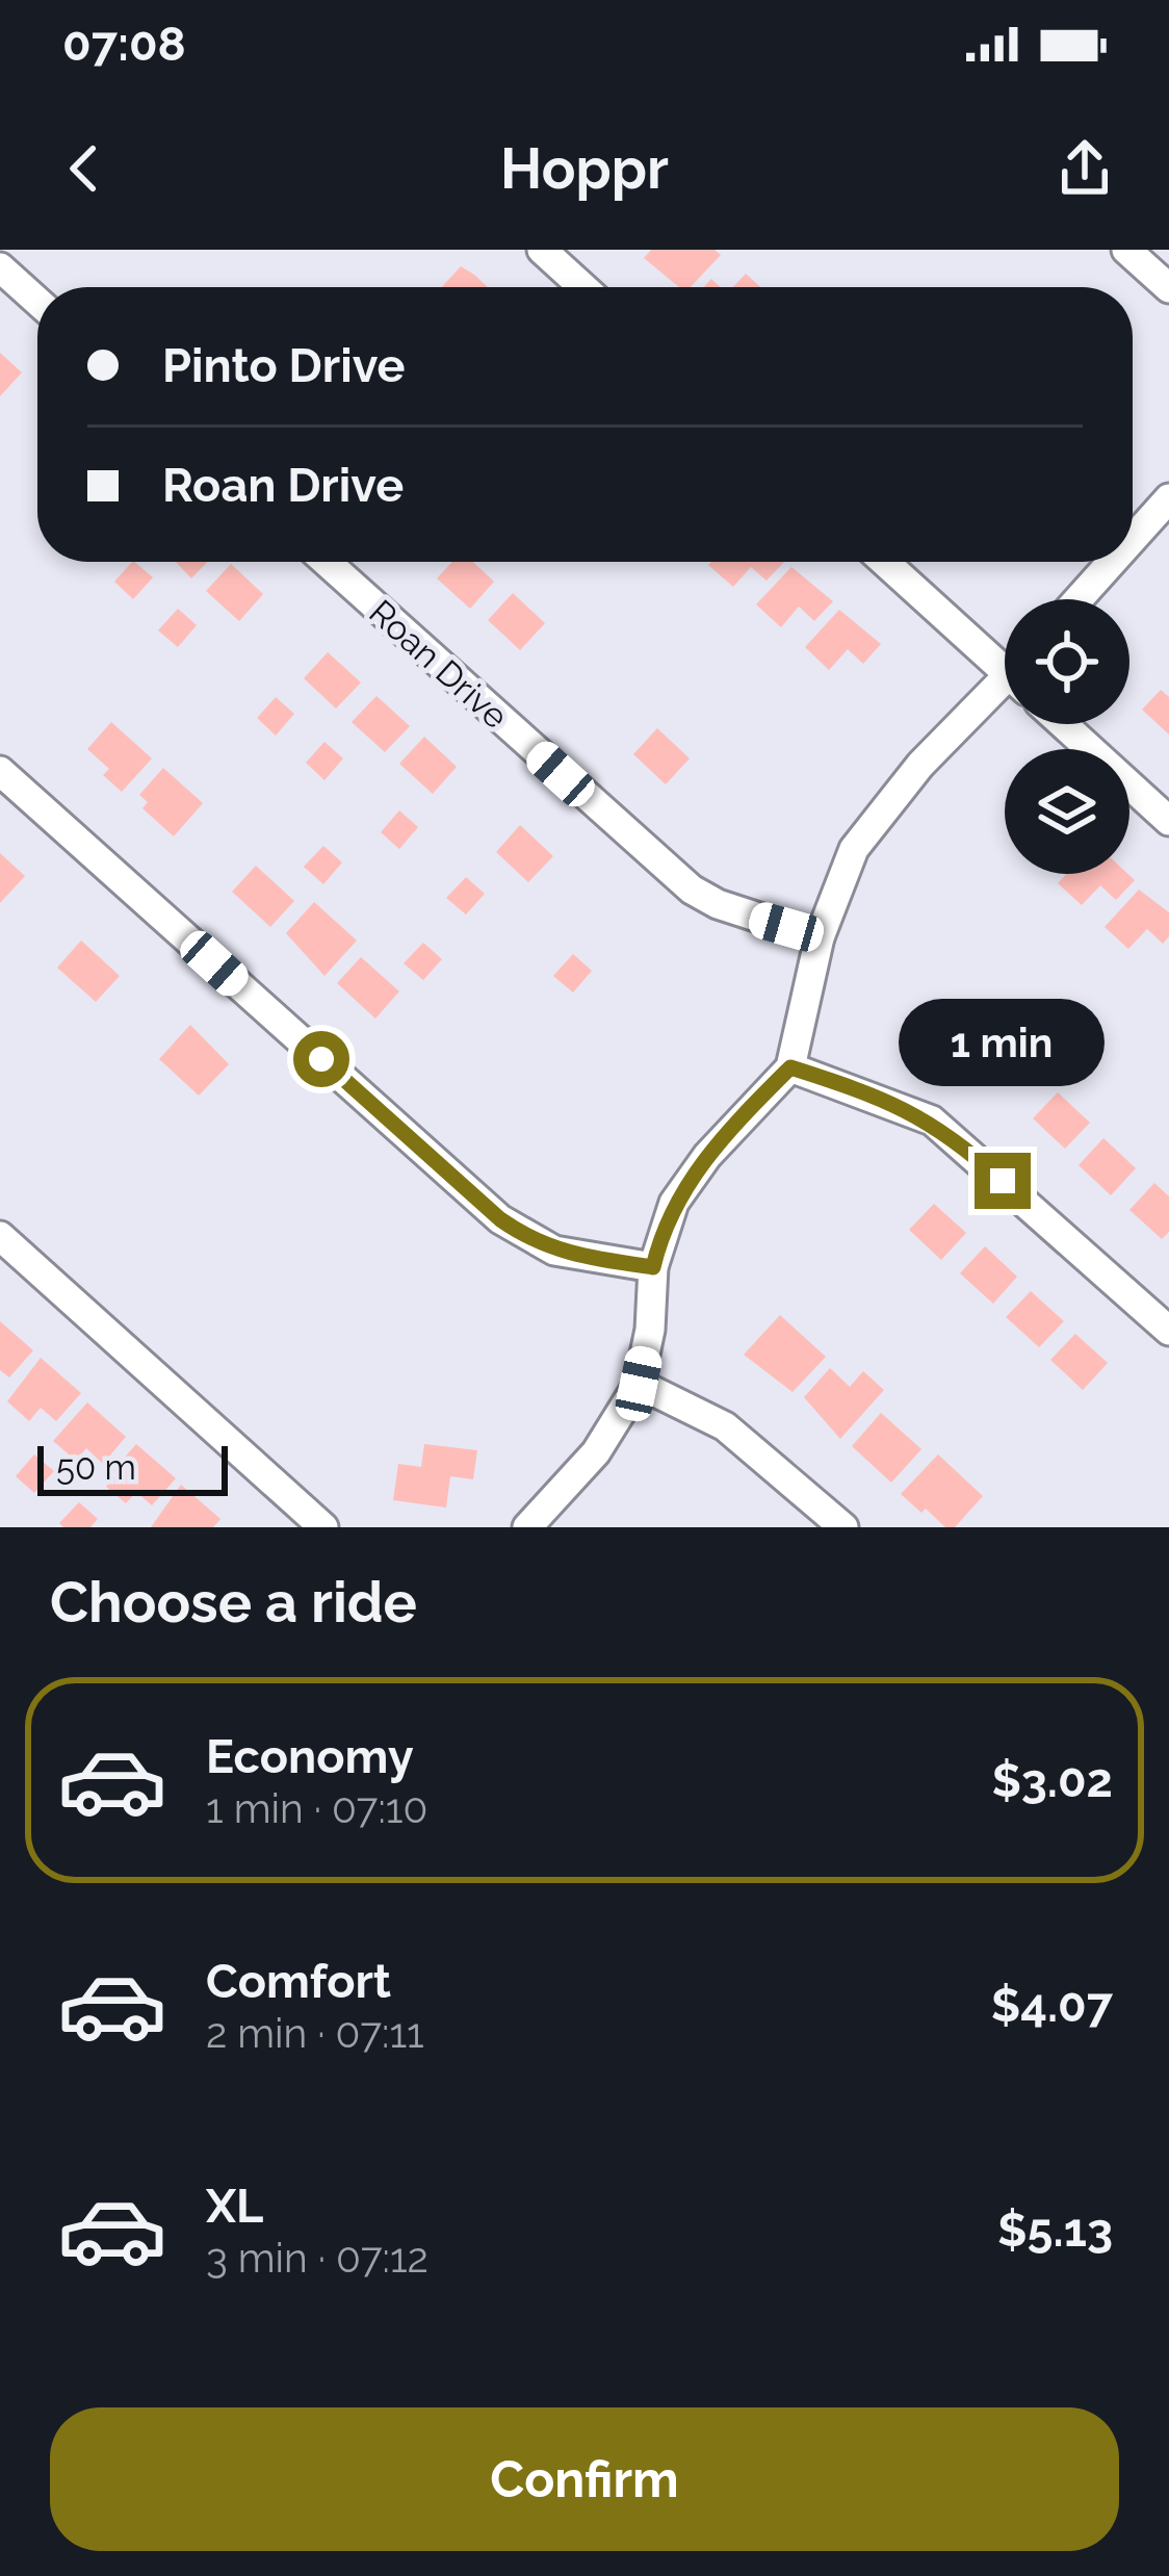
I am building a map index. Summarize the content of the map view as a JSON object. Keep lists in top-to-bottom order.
{
  "streets": {
    "street": ["Roan Drive"]
  },
  "scale_bar": "50 m",
  "page": {
    "status": "07:08",
    "header": "Hoppr",
    "banner": ["Pinto Drive", "Roan Drive"],
    "bubble": "1 min",
    "scale": "50 m",
    "heading": "Choose a ride",
    "list": [
      {
        "name": "Economy",
        "note": "1 min · 07:10",
        "value": "$3.02"
      },
      {
        "name": "Comfort",
        "note": "2 min · 07:11",
        "value": "$4.07"
      },
      {
        "name": "XL",
        "note": "3 min · 07:12",
        "value": "$5.13"
      }
    ],
    "buttons": "Confirm"
  }
}
